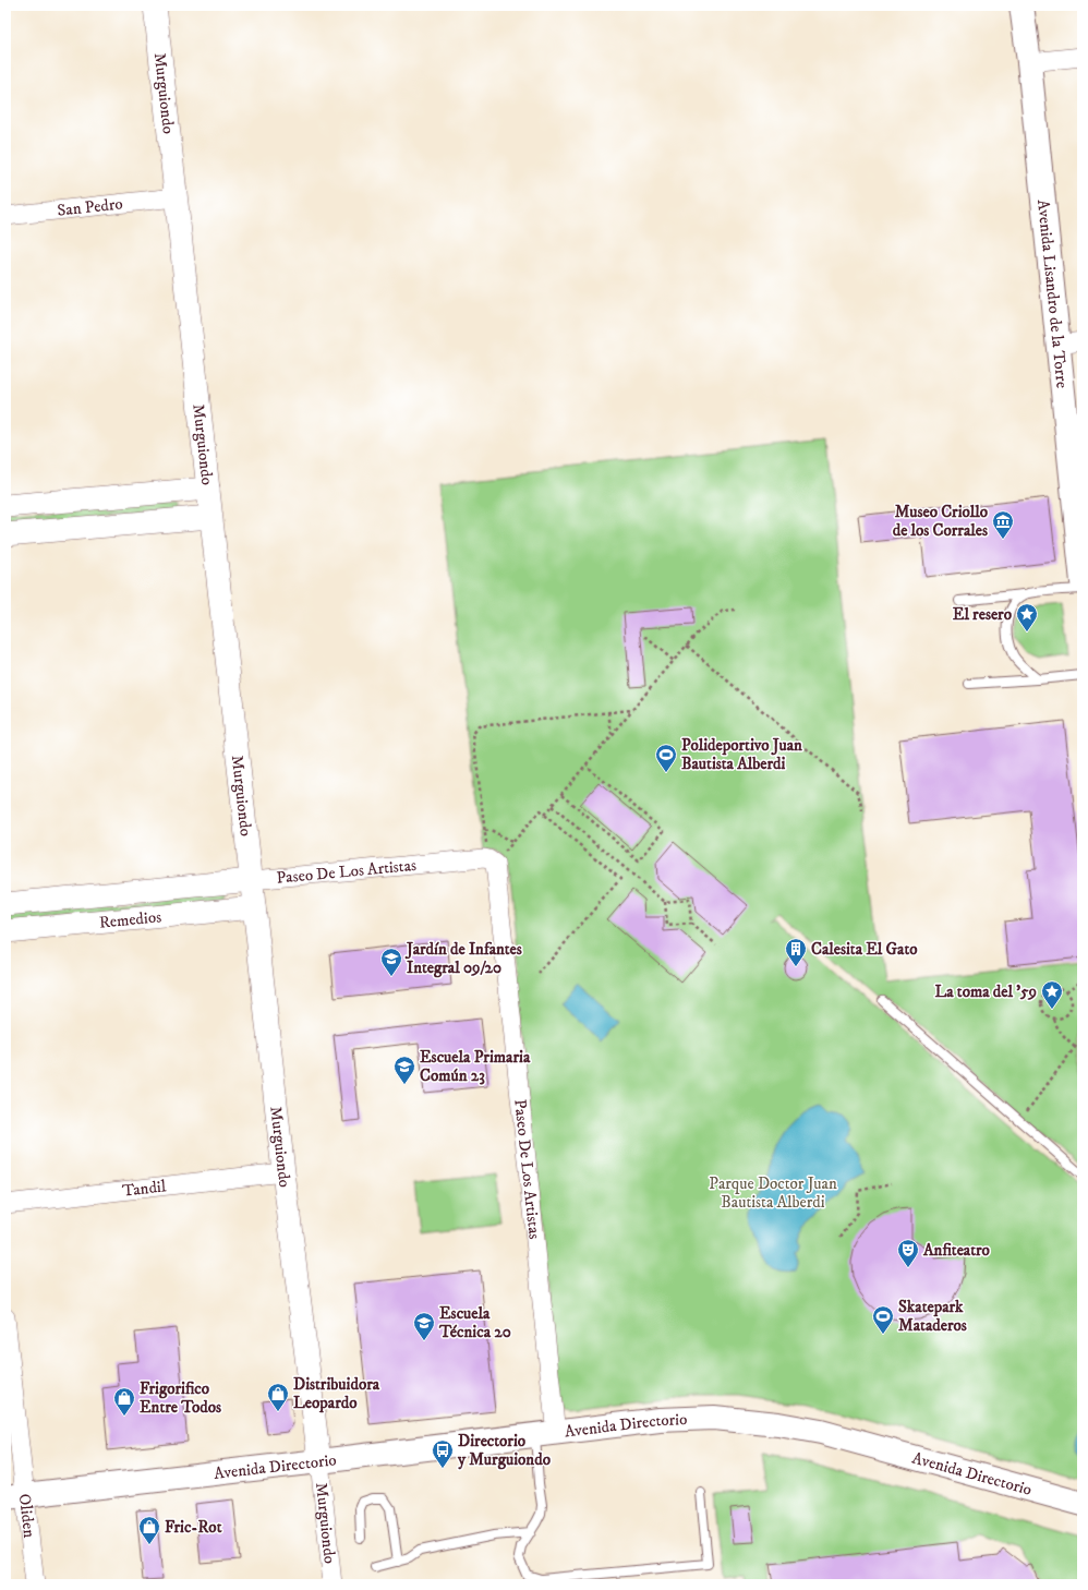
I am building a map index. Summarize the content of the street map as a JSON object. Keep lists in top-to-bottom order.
{
  "streets": {
    "main road": ["Avenida Lisandro de la Torre", "Avenida Directorio"],
    "street": [
      "Murguiondo",
      "San Pedro",
      "Paseo De Los Artistas",
      "Remedios",
      "Tandil",
      "Oliden"
    ]
  },
  "crossings": [
    ["Murguiondo", "San Pedro"],
    ["Murguiondo", "Paseo De Los Artistas"],
    ["Murguiondo", "Remedios"],
    ["Murguiondo", "Tandil"],
    ["Murguiondo", "Avenida Directorio"],
    ["Paseo De Los Artistas", "Remedios"],
    ["Paseo De Los Artistas", "Avenida Directorio"],
    ["Avenida Directorio", "Oliden"]
  ],
  "parks": ["Parque Doctor Juan Bautista Alberdi"],
  "places": {
    "museum": ["Museo Criollo de los Corrales"],
    "place": ["El resero", "La toma del '59"],
    "sports": ["Polideportivo Juan Bautista Alberdi", "Skatepark Mataderos"],
    "building": ["Calesita El Gato"],
    "school or university": ["Jardín de Infantes Integral 09/20", "Escuela Primaria Común 23", "Escuela Técnica 20"],
    "theatre": ["Anfiteatro"],
    "shop": ["Distribuidora Leopardo", "Frigorifico Entre Todos", "Fric-Rot"],
    "bus stop": ["Directorio y Murguiondo"]
  }
}
